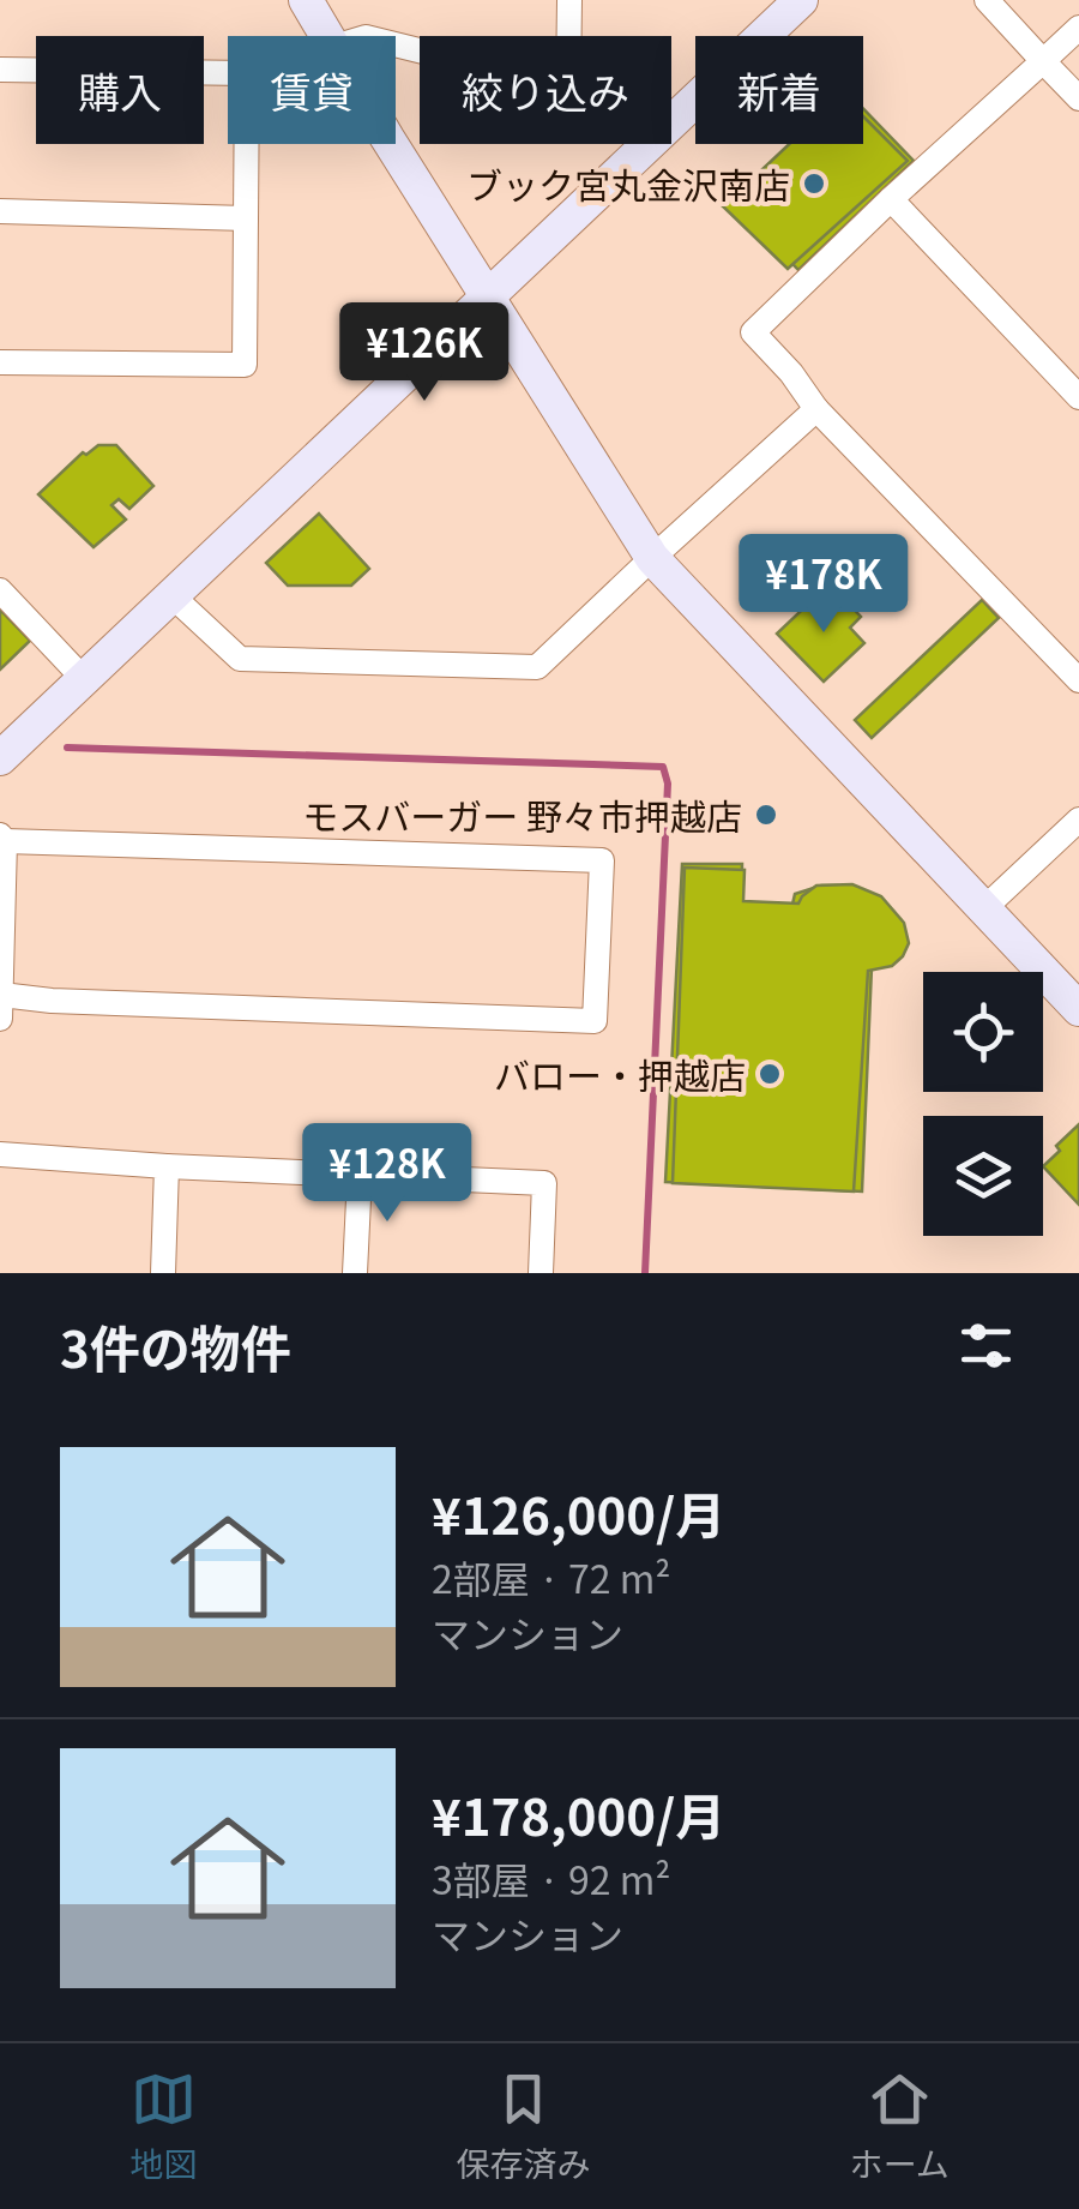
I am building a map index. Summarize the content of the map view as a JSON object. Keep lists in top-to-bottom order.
{
  "places": ["ブック宮丸金沢南店", "モスバーガー 野々市押越店", "バロー・押越店"],
  "page": {
    "chip": [
      "購入",
      "賃貸",
      "絞り込み",
      "新着"
    ],
    "price": ["¥126K", "¥178K", "¥128K"],
    "heading": "3件の物件",
    "list": [
      {
        "name": "¥126,000/月",
        "note": "2部屋 · 72 m² · マンション"
      },
      {
        "name": "¥178,000/月",
        "note": "3部屋 · 92 m² · マンション"
      }
    ],
    "tabs": ["地図", "保存済み", "ホーム"]
  }
}
